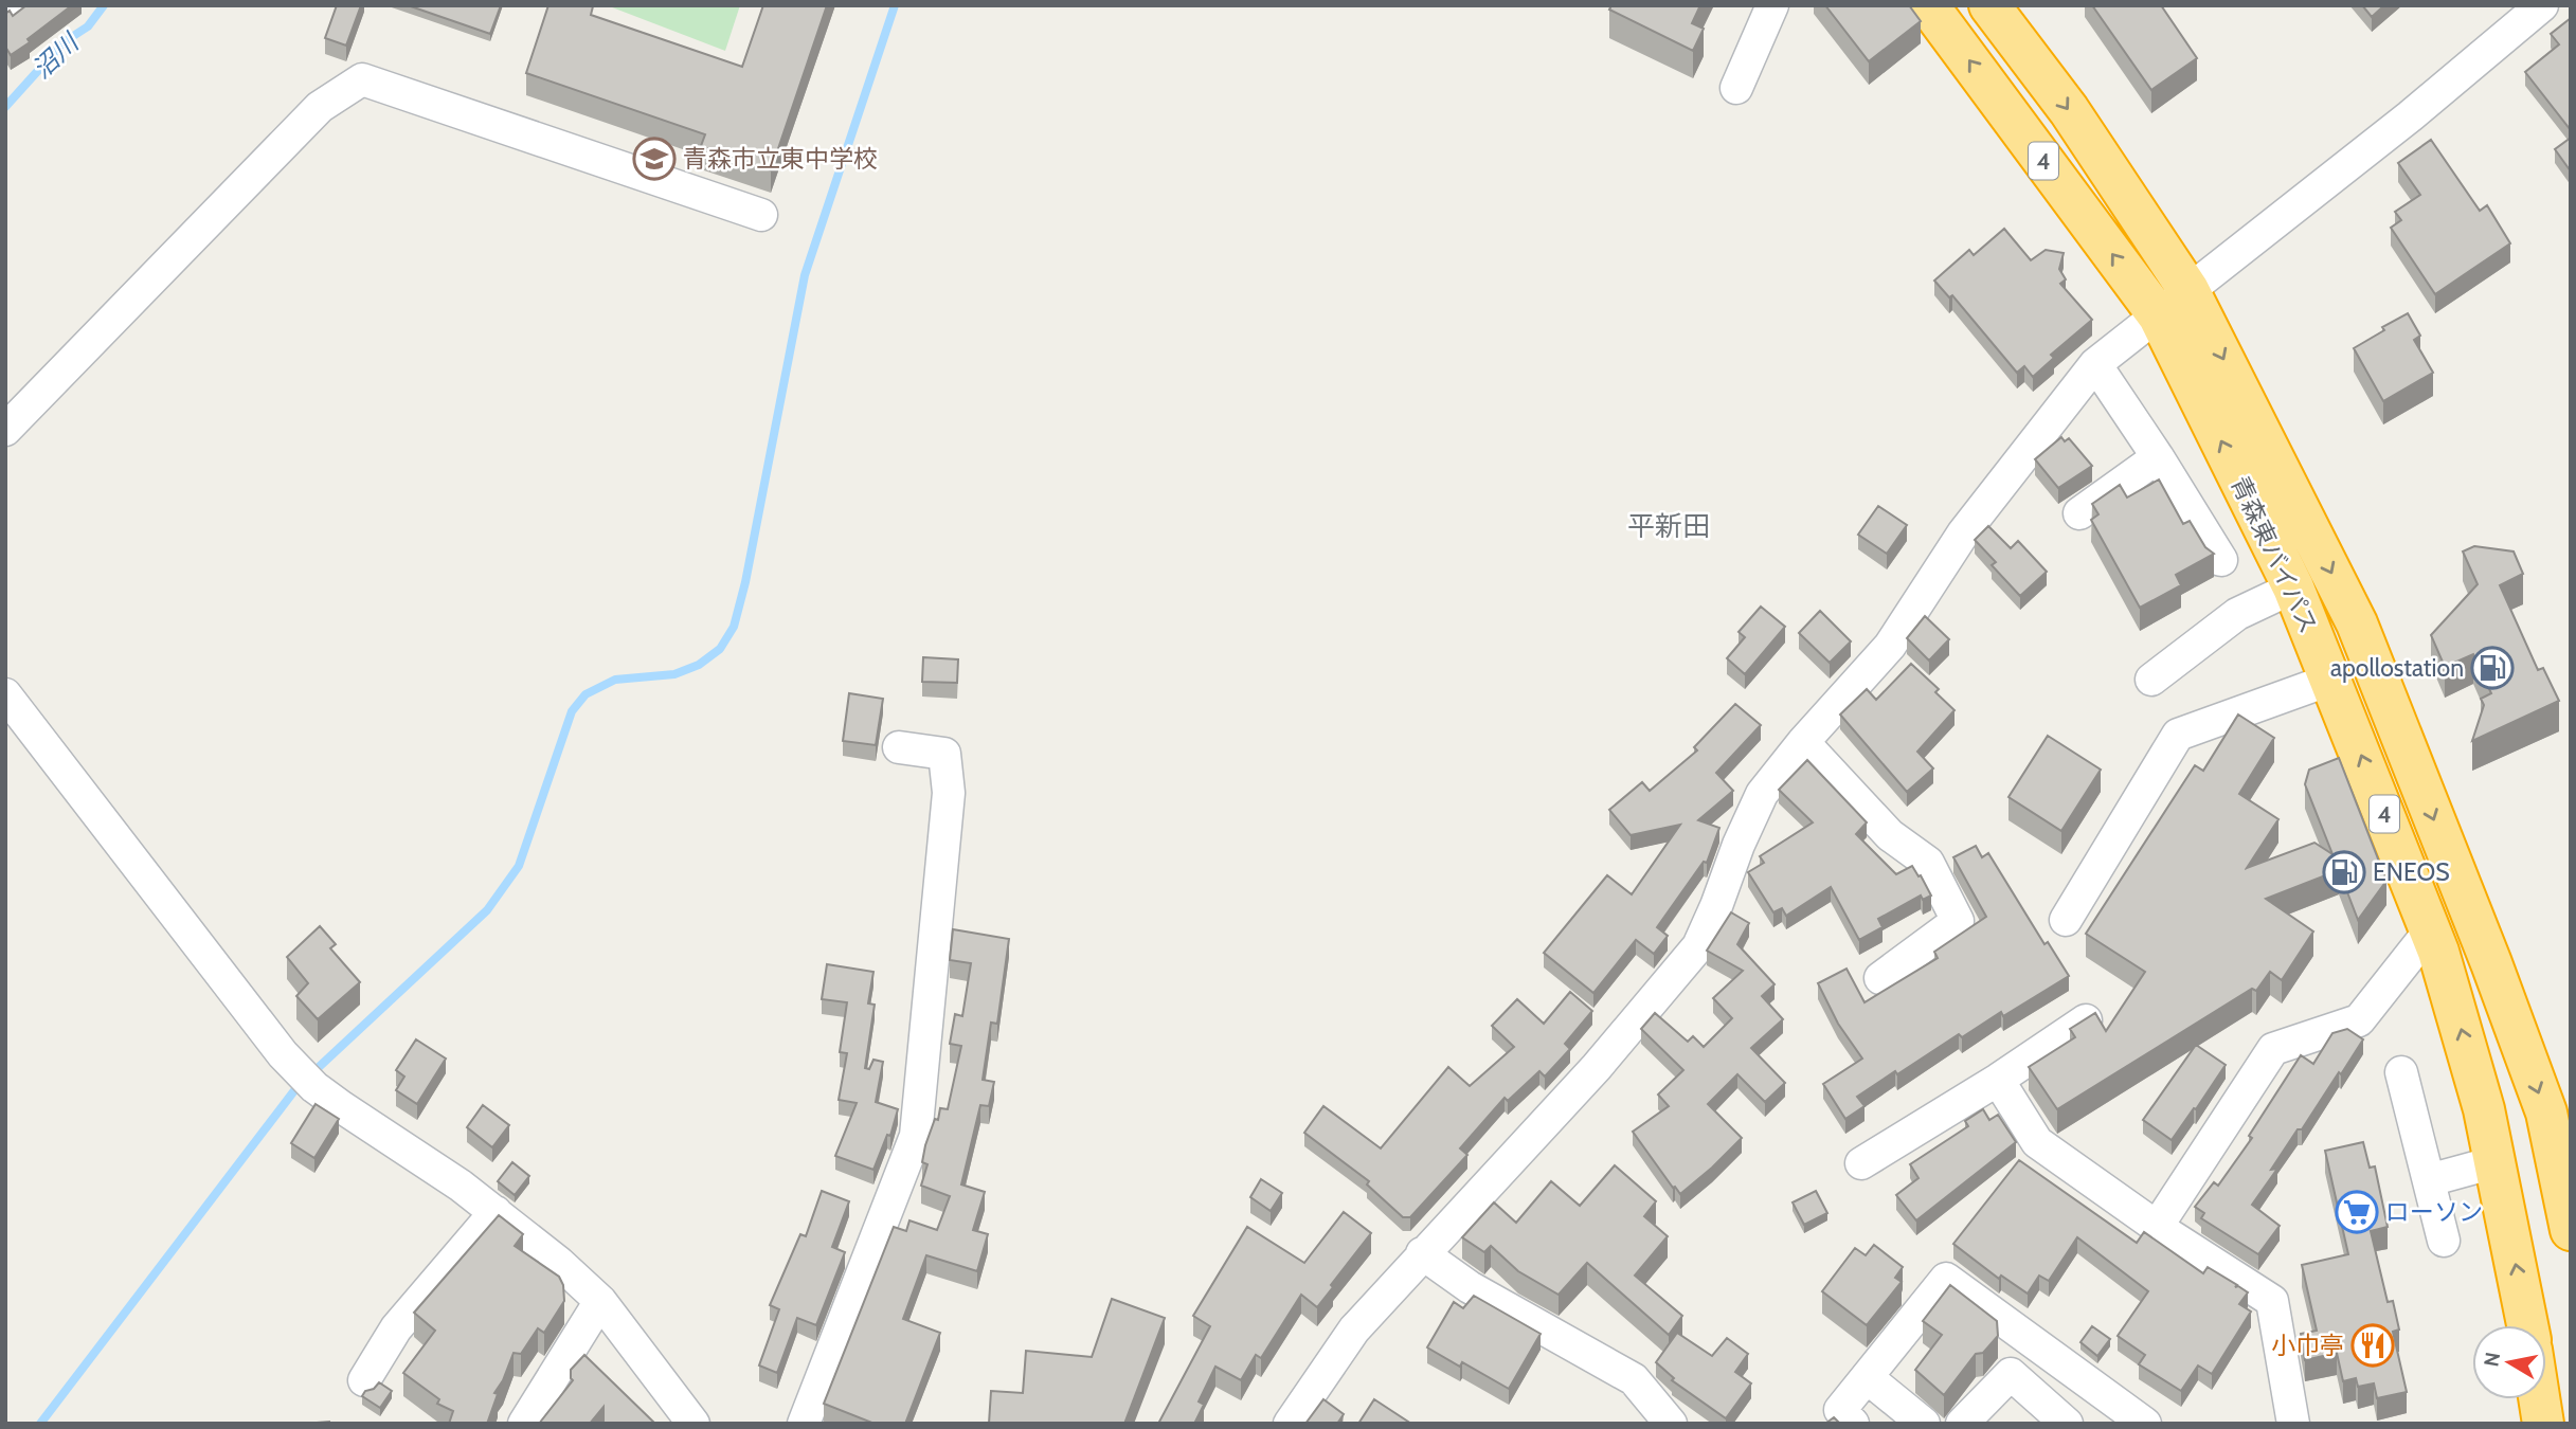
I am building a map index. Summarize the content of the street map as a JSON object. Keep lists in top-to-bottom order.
{
  "streets": {
    "highway": ["4", "青森東バイパス"]
  },
  "districts": ["平新田"],
  "water": ["沼川"],
  "places": {
    "school or university": ["青森市立東中学校"],
    "fuel station": ["apollostation", "ENEOS"],
    "supermarket": ["ローソン"],
    "restaurant": ["小巾亭"]
  },
  "north": "left"
}
